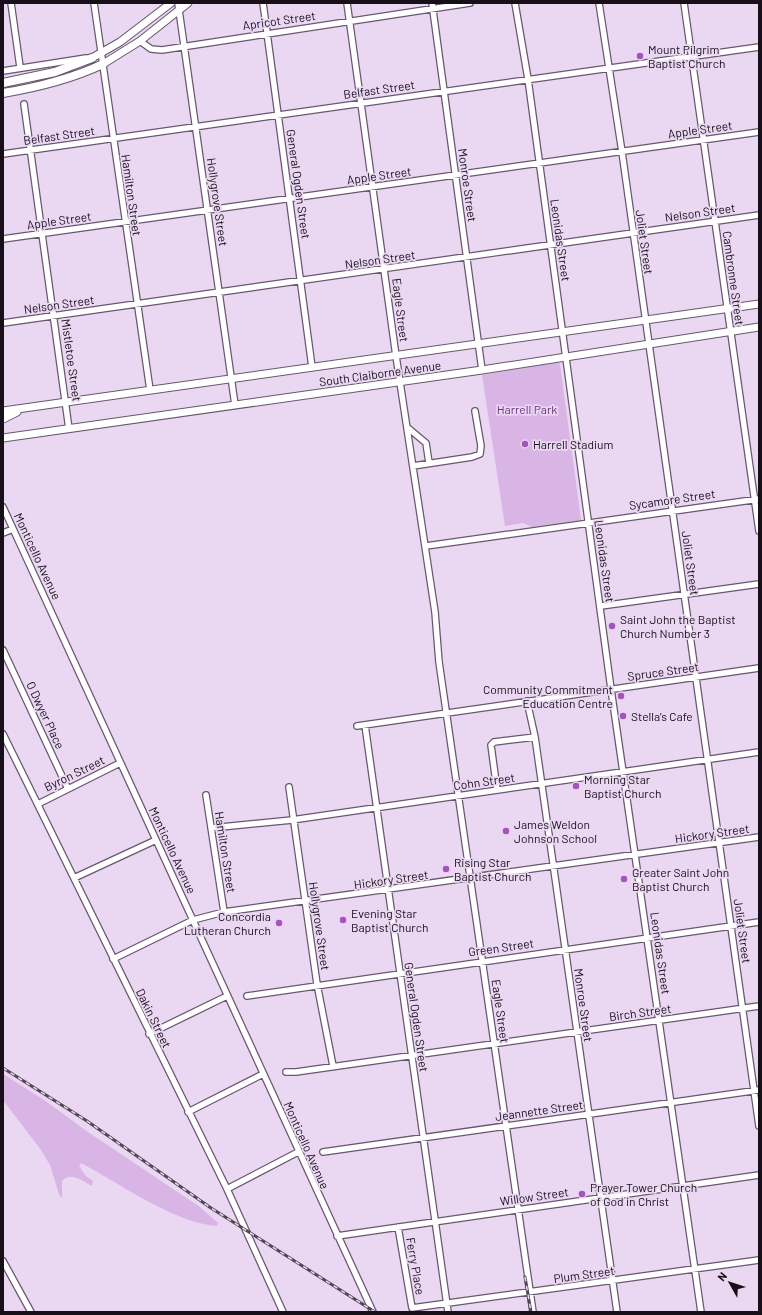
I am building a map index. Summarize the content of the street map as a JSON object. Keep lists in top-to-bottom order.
{
  "streets": {
    "main road": ["South Claiborne Avenue"],
    "street": [
      "Apricot Street",
      "Belfast Street",
      "Apple Street",
      "General Ogden Street",
      "Monroe Street",
      "Hamilton Street",
      "Hollygrove Street",
      "Nelson Street",
      "Leonidas Street",
      "Joliet Street",
      "Cambronne Street",
      "Eagle Street",
      "Mistletoe Street",
      "Sycamore Street",
      "Monticello Avenue",
      "Spruce Street",
      "O Dwyer Place",
      "Byron Street",
      "Cohn Street",
      "Hickory Street",
      "Green Street",
      "Birch Street",
      "Dakin Street",
      "Jeannette Street",
      "Willow Street",
      "Ferry Place",
      "Plum Street"
    ]
  },
  "crossings": [
    ["Apricot Street", "General Ogden Street"],
    ["Apricot Street", "Monroe Street"],
    ["Apricot Street", "Hollygrove Street"],
    ["Apricot Street", "Eagle Street"],
    ["Belfast Street", "General Ogden Street"],
    ["Belfast Street", "Monroe Street"],
    ["Belfast Street", "Hamilton Street"],
    ["Belfast Street", "Hollygrove Street"],
    ["Belfast Street", "Leonidas Street"],
    ["Belfast Street", "Joliet Street"],
    ["Belfast Street", "Cambronne Street"],
    ["Belfast Street", "Eagle Street"],
    ["Belfast Street", "Mistletoe Street"],
    ["Apple Street", "General Ogden Street"],
    ["Apple Street", "Monroe Street"],
    ["Apple Street", "Hamilton Street"],
    ["Apple Street", "Hollygrove Street"],
    ["Apple Street", "Leonidas Street"],
    ["Apple Street", "Joliet Street"],
    ["Apple Street", "Cambronne Street"],
    ["Apple Street", "Eagle Street"],
    ["Apple Street", "Mistletoe Street"],
    ["General Ogden Street", "Nelson Street"],
    ["General Ogden Street", "South Claiborne Avenue"],
    ["General Ogden Street", "Spruce Street"],
    ["General Ogden Street", "Cohn Street"],
    ["General Ogden Street", "Hickory Street"],
    ["General Ogden Street", "Green Street"],
    ["General Ogden Street", "Birch Street"],
    ["General Ogden Street", "Jeannette Street"],
    ["General Ogden Street", "Willow Street"],
    ["General Ogden Street", "Plum Street"],
    ["Monroe Street", "Nelson Street"],
    ["Monroe Street", "South Claiborne Avenue"],
    ["Monroe Street", "Spruce Street"],
    ["Monroe Street", "Cohn Street"],
    ["Monroe Street", "Hickory Street"],
    ["Monroe Street", "Green Street"],
    ["Monroe Street", "Birch Street"],
    ["Monroe Street", "Jeannette Street"],
    ["Monroe Street", "Willow Street"],
    ["Monroe Street", "Plum Street"],
    ["Hamilton Street", "Nelson Street"],
    ["Hamilton Street", "South Claiborne Avenue"],
    ["Hamilton Street", "Cohn Street"],
    ["Hamilton Street", "Hickory Street"],
    ["Hollygrove Street", "Nelson Street"],
    ["Hollygrove Street", "South Claiborne Avenue"],
    ["Hollygrove Street", "Cohn Street"],
    ["Hollygrove Street", "Hickory Street"],
    ["Hollygrove Street", "Green Street"],
    ["Hollygrove Street", "Birch Street"],
    ["Nelson Street", "Leonidas Street"],
    ["Nelson Street", "Joliet Street"],
    ["Nelson Street", "Cambronne Street"],
    ["Nelson Street", "Eagle Street"],
    ["Nelson Street", "Mistletoe Street"],
    ["Leonidas Street", "South Claiborne Avenue"],
    ["Leonidas Street", "Sycamore Street"],
    ["Leonidas Street", "Spruce Street"],
    ["Leonidas Street", "Cohn Street"],
    ["Leonidas Street", "Hickory Street"],
    ["Leonidas Street", "Green Street"],
    ["Leonidas Street", "Birch Street"],
    ["Leonidas Street", "Jeannette Street"],
    ["Leonidas Street", "Willow Street"],
    ["Leonidas Street", "Plum Street"],
    ["Joliet Street", "South Claiborne Avenue"],
    ["Joliet Street", "Sycamore Street"],
    ["Joliet Street", "Spruce Street"],
    ["Joliet Street", "Cohn Street"],
    ["Joliet Street", "Hickory Street"],
    ["Joliet Street", "Green Street"],
    ["Joliet Street", "Birch Street"],
    ["Joliet Street", "Jeannette Street"],
    ["Cambronne Street", "South Claiborne Avenue"],
    ["Cambronne Street", "Sycamore Street"],
    ["Eagle Street", "South Claiborne Avenue"],
    ["Eagle Street", "Sycamore Street"],
    ["Eagle Street", "Spruce Street"],
    ["Eagle Street", "Cohn Street"],
    ["Eagle Street", "Hickory Street"],
    ["Eagle Street", "Green Street"],
    ["Eagle Street", "Birch Street"],
    ["Eagle Street", "Jeannette Street"],
    ["Eagle Street", "Willow Street"],
    ["Eagle Street", "Plum Street"],
    ["Mistletoe Street", "South Claiborne Avenue"],
    ["Monticello Avenue", "Byron Street"],
    ["Monticello Avenue", "Hickory Street"],
    ["Monticello Avenue", "Willow Street"],
    ["O Dwyer Place", "Byron Street"],
    ["Byron Street", "Dakin Street"],
    ["Hickory Street", "Dakin Street"],
    ["Willow Street", "Ferry Place"],
    ["Ferry Place", "Plum Street"]
  ],
  "parks": ["Harrell Park"],
  "places": [
    "Mount Pilgrim Baptist Church",
    "Harrell Stadium",
    "Saint John the Baptist Church Number 3",
    "Community Commitment Education Centre",
    "Stella's Cafe",
    "Morning Star Baptist Church",
    "James Weldon Johnson School",
    "Rising Star Baptist Church",
    "Greater Saint John Baptist Church",
    "Evening Star Baptist Church",
    "Concordia Lutheran Church",
    "Prayer Tower Church of God in Christ"
  ],
  "north": "top left"
}
